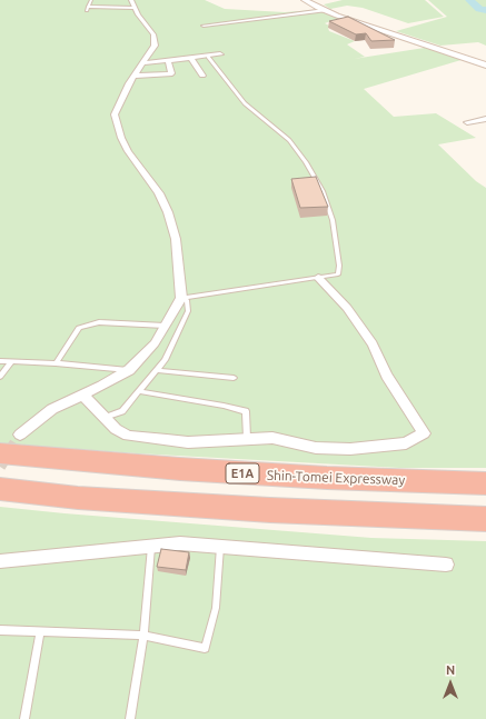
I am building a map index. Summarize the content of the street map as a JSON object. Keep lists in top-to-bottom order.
{
  "streets": {
    "highway": ["E1A", "Shin-Tomei Expressway"]
  },
  "north": "top"
}
